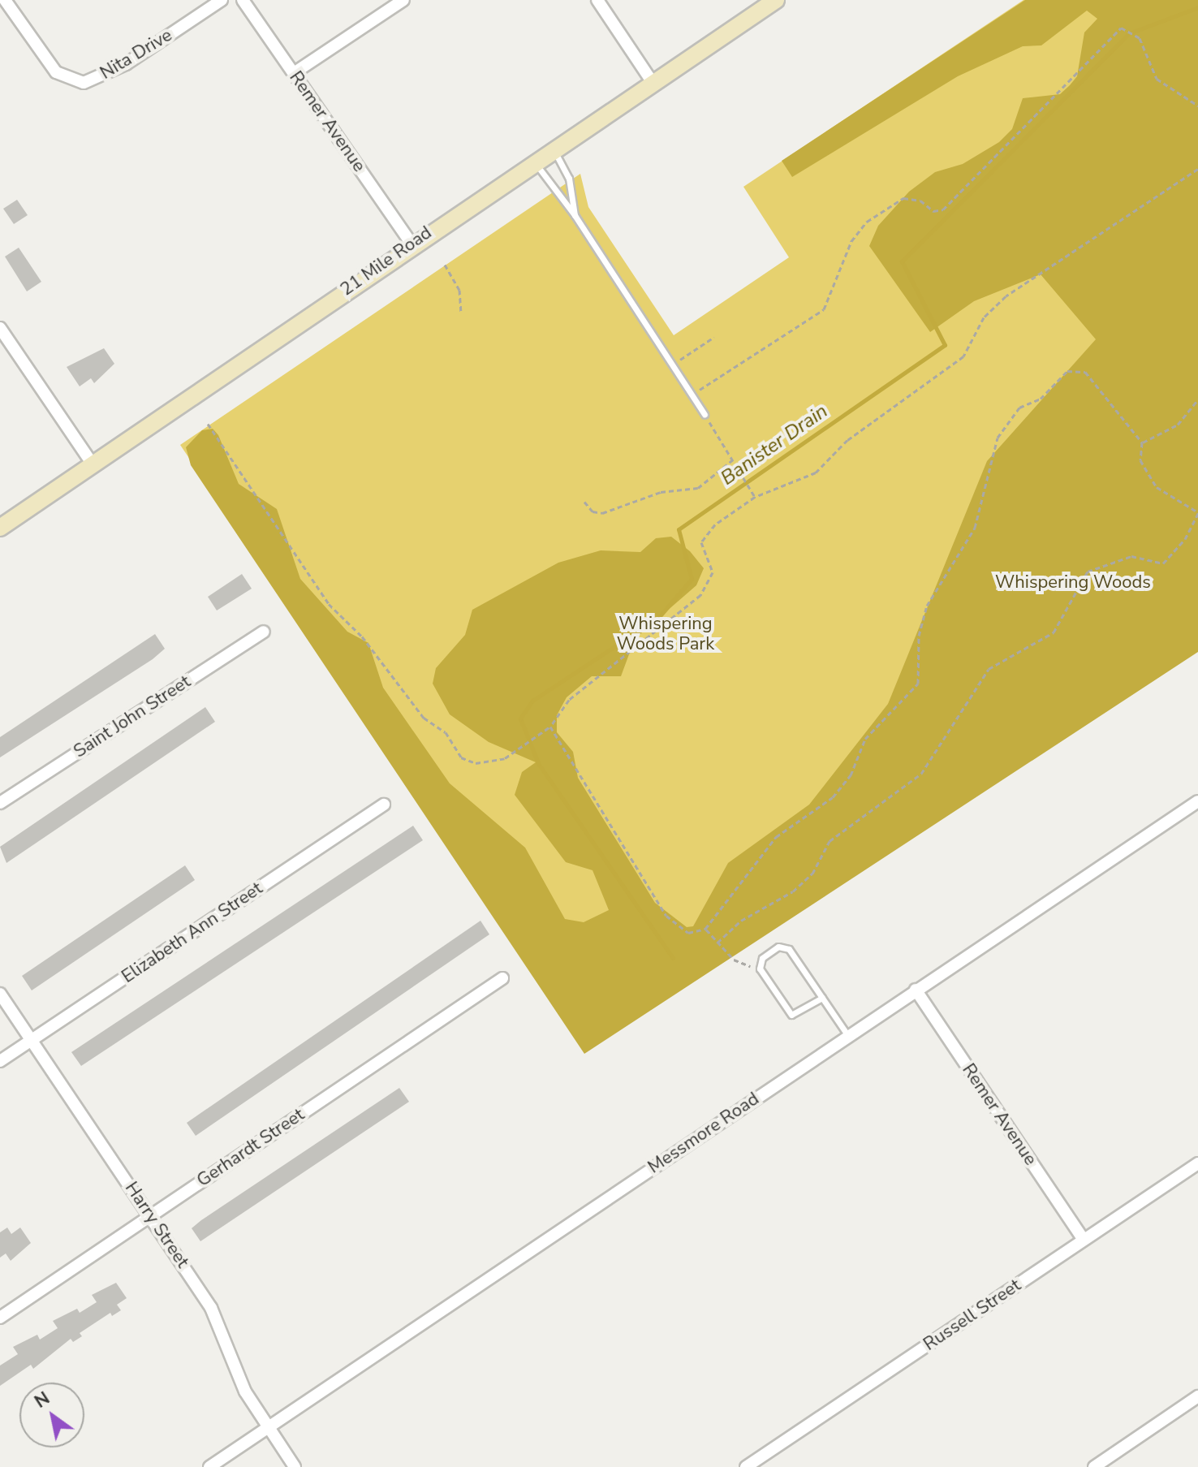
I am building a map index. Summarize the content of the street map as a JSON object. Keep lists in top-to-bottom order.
{
  "streets": {
    "street": [
      "Nita Drive",
      "Remer Avenue",
      "21 Mile Road",
      "Saint John Street",
      "Elizabeth Ann Street",
      "Messmore Road",
      "Gerhardt Street",
      "Harry Street",
      "Russell Street"
    ]
  },
  "crossings": [
    ["Remer Avenue", "21 Mile Road"],
    ["Remer Avenue", "Messmore Road"],
    ["Remer Avenue", "Russell Street"],
    ["Elizabeth Ann Street", "Harry Street"],
    ["Messmore Road", "Harry Street"],
    ["Gerhardt Street", "Harry Street"]
  ],
  "water": ["Banister Drain"],
  "parks": ["Whispering Woods", "Whispering Woods Park"],
  "north": "top left"
}
